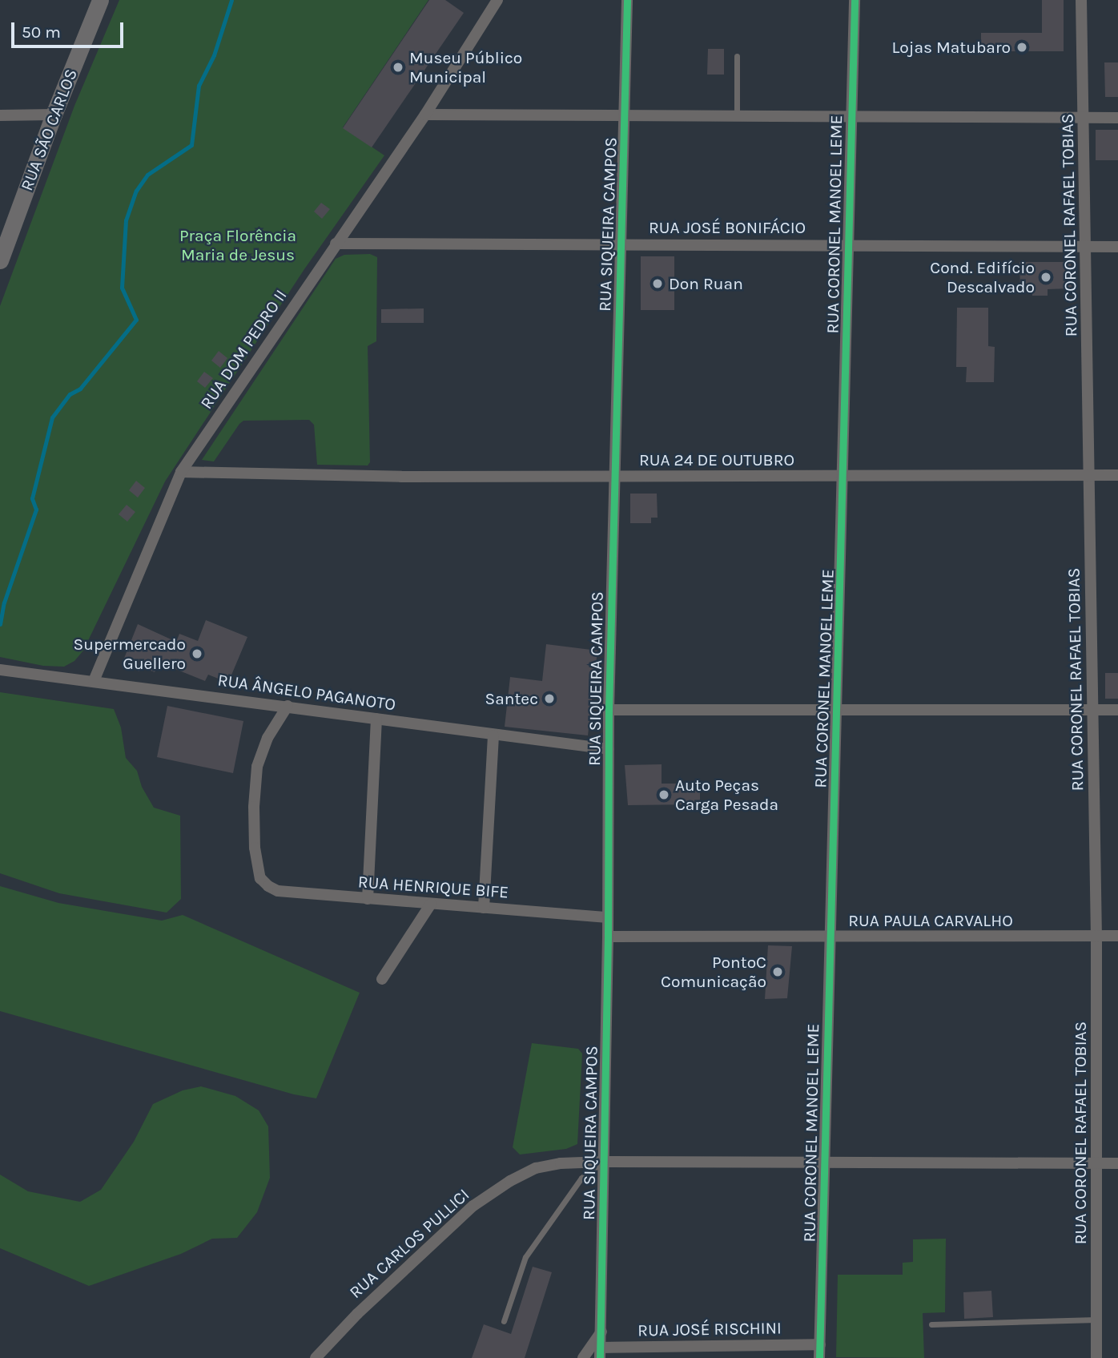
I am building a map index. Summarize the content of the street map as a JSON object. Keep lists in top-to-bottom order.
{
  "streets": {
    "main road": ["RUA SÃO CARLOS"],
    "street": [
      "RUA SIQUEIRA CAMPOS",
      "RUA CORONEL MANOEL LEME",
      "RUA CORONEL RAFAEL TOBIAS",
      "RUA JOSÉ BONIFÁCIO",
      "RUA DOM PEDRO II",
      "RUA 24 DE OUTUBRO",
      "RUA ÂNGELO PAGANOTO",
      "RUA HENRIQUE BIFE",
      "RUA PAULA CARVALHO",
      "RUA CARLOS PULLICI",
      "RUA JOSÉ RISCHINI"
    ]
  },
  "crossings": [
    ["RUA SIQUEIRA CAMPOS", "RUA JOSÉ BONIFÁCIO"],
    ["RUA SIQUEIRA CAMPOS", "RUA 24 DE OUTUBRO"],
    ["RUA SIQUEIRA CAMPOS", "RUA ÂNGELO PAGANOTO"],
    ["RUA SIQUEIRA CAMPOS", "RUA HENRIQUE BIFE"],
    ["RUA SIQUEIRA CAMPOS", "RUA PAULA CARVALHO"],
    ["RUA SIQUEIRA CAMPOS", "RUA CARLOS PULLICI"],
    ["RUA SIQUEIRA CAMPOS", "RUA JOSÉ RISCHINI"],
    ["RUA CORONEL MANOEL LEME", "RUA JOSÉ BONIFÁCIO"],
    ["RUA CORONEL MANOEL LEME", "RUA 24 DE OUTUBRO"],
    ["RUA CORONEL MANOEL LEME", "RUA PAULA CARVALHO"],
    ["RUA CORONEL MANOEL LEME", "RUA CARLOS PULLICI"],
    ["RUA CORONEL MANOEL LEME", "RUA JOSÉ RISCHINI"],
    ["RUA CORONEL RAFAEL TOBIAS", "RUA JOSÉ BONIFÁCIO"],
    ["RUA CORONEL RAFAEL TOBIAS", "RUA 24 DE OUTUBRO"],
    ["RUA CORONEL RAFAEL TOBIAS", "RUA PAULA CARVALHO"],
    ["RUA CORONEL RAFAEL TOBIAS", "RUA CARLOS PULLICI"],
    ["RUA JOSÉ BONIFÁCIO", "RUA DOM PEDRO II"],
    ["RUA DOM PEDRO II", "RUA 24 DE OUTUBRO"],
    ["RUA DOM PEDRO II", "RUA ÂNGELO PAGANOTO"],
    ["RUA ÂNGELO PAGANOTO", "RUA HENRIQUE BIFE"]
  ],
  "parks": ["Praça Florência Maria de Jesus"],
  "places": [
    "Lojas Matubaro",
    "Museu Público Municipal",
    "Cond. Edifício Descalvado",
    "Don Ruan",
    "Supermercado Guellero",
    "Santec",
    "Auto Peças Carga Pesada",
    "PontoC Comunicação"
  ],
  "scale_bar": "50 m"
}
